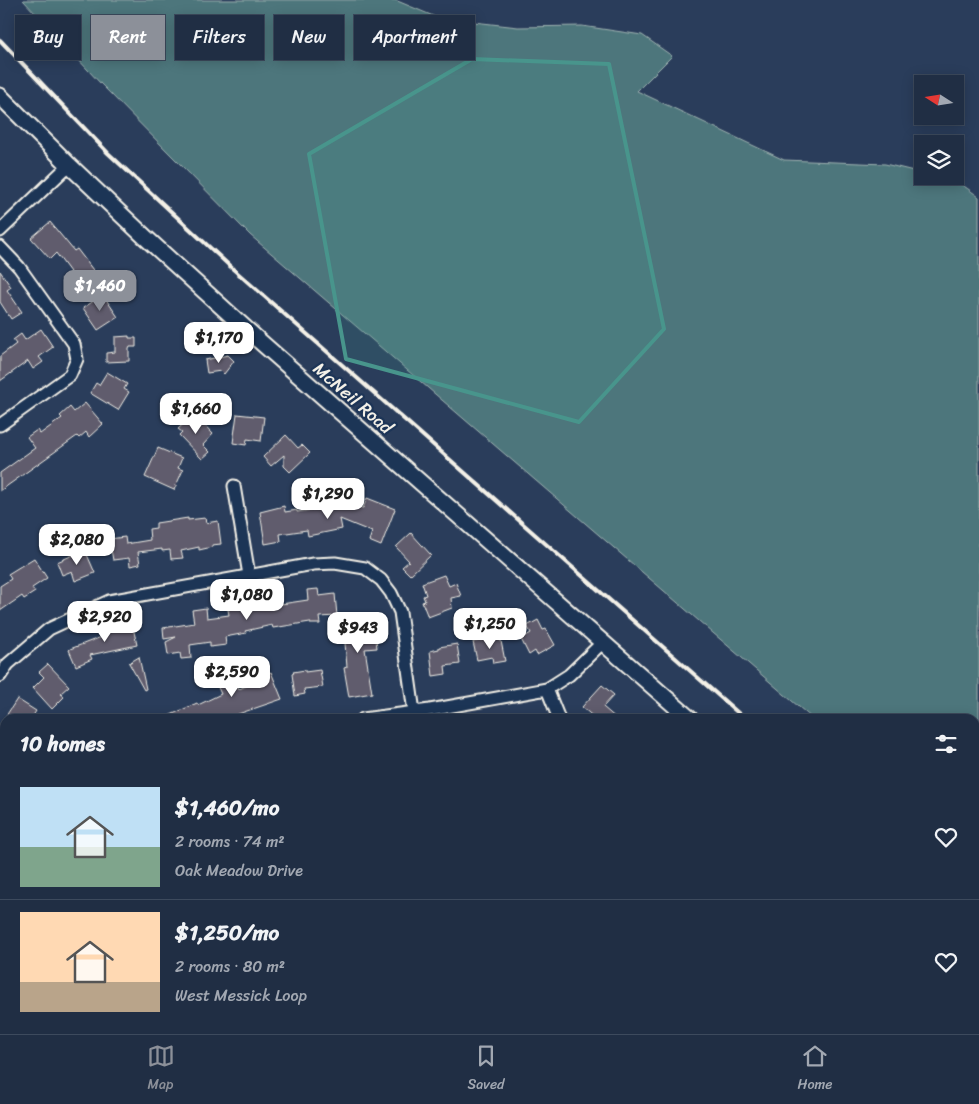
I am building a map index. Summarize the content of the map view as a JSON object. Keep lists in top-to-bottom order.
{
  "streets": {
    "main road": ["McNeil Road"]
  },
  "north": "left",
  "page": {
    "chip": [
      "Buy",
      "Rent",
      "Filters",
      "New",
      "Apartment"
    ],
    "price": [
      "$1,460",
      "$1,170",
      "$1,660",
      "$1,290",
      "$2,080",
      "$1,080",
      "$2,920",
      "$1,250",
      "$943",
      "$2,590"
    ],
    "heading": "10 homes",
    "list": [
      {
        "name": "$1,460/mo",
        "note": "2 rooms · 74 m² · Oak Meadow Drive"
      },
      {
        "name": "$1,250/mo",
        "note": "2 rooms · 80 m² · West Messick Loop"
      }
    ],
    "tabs": ["Map", "Saved", "Home"]
  }
}
